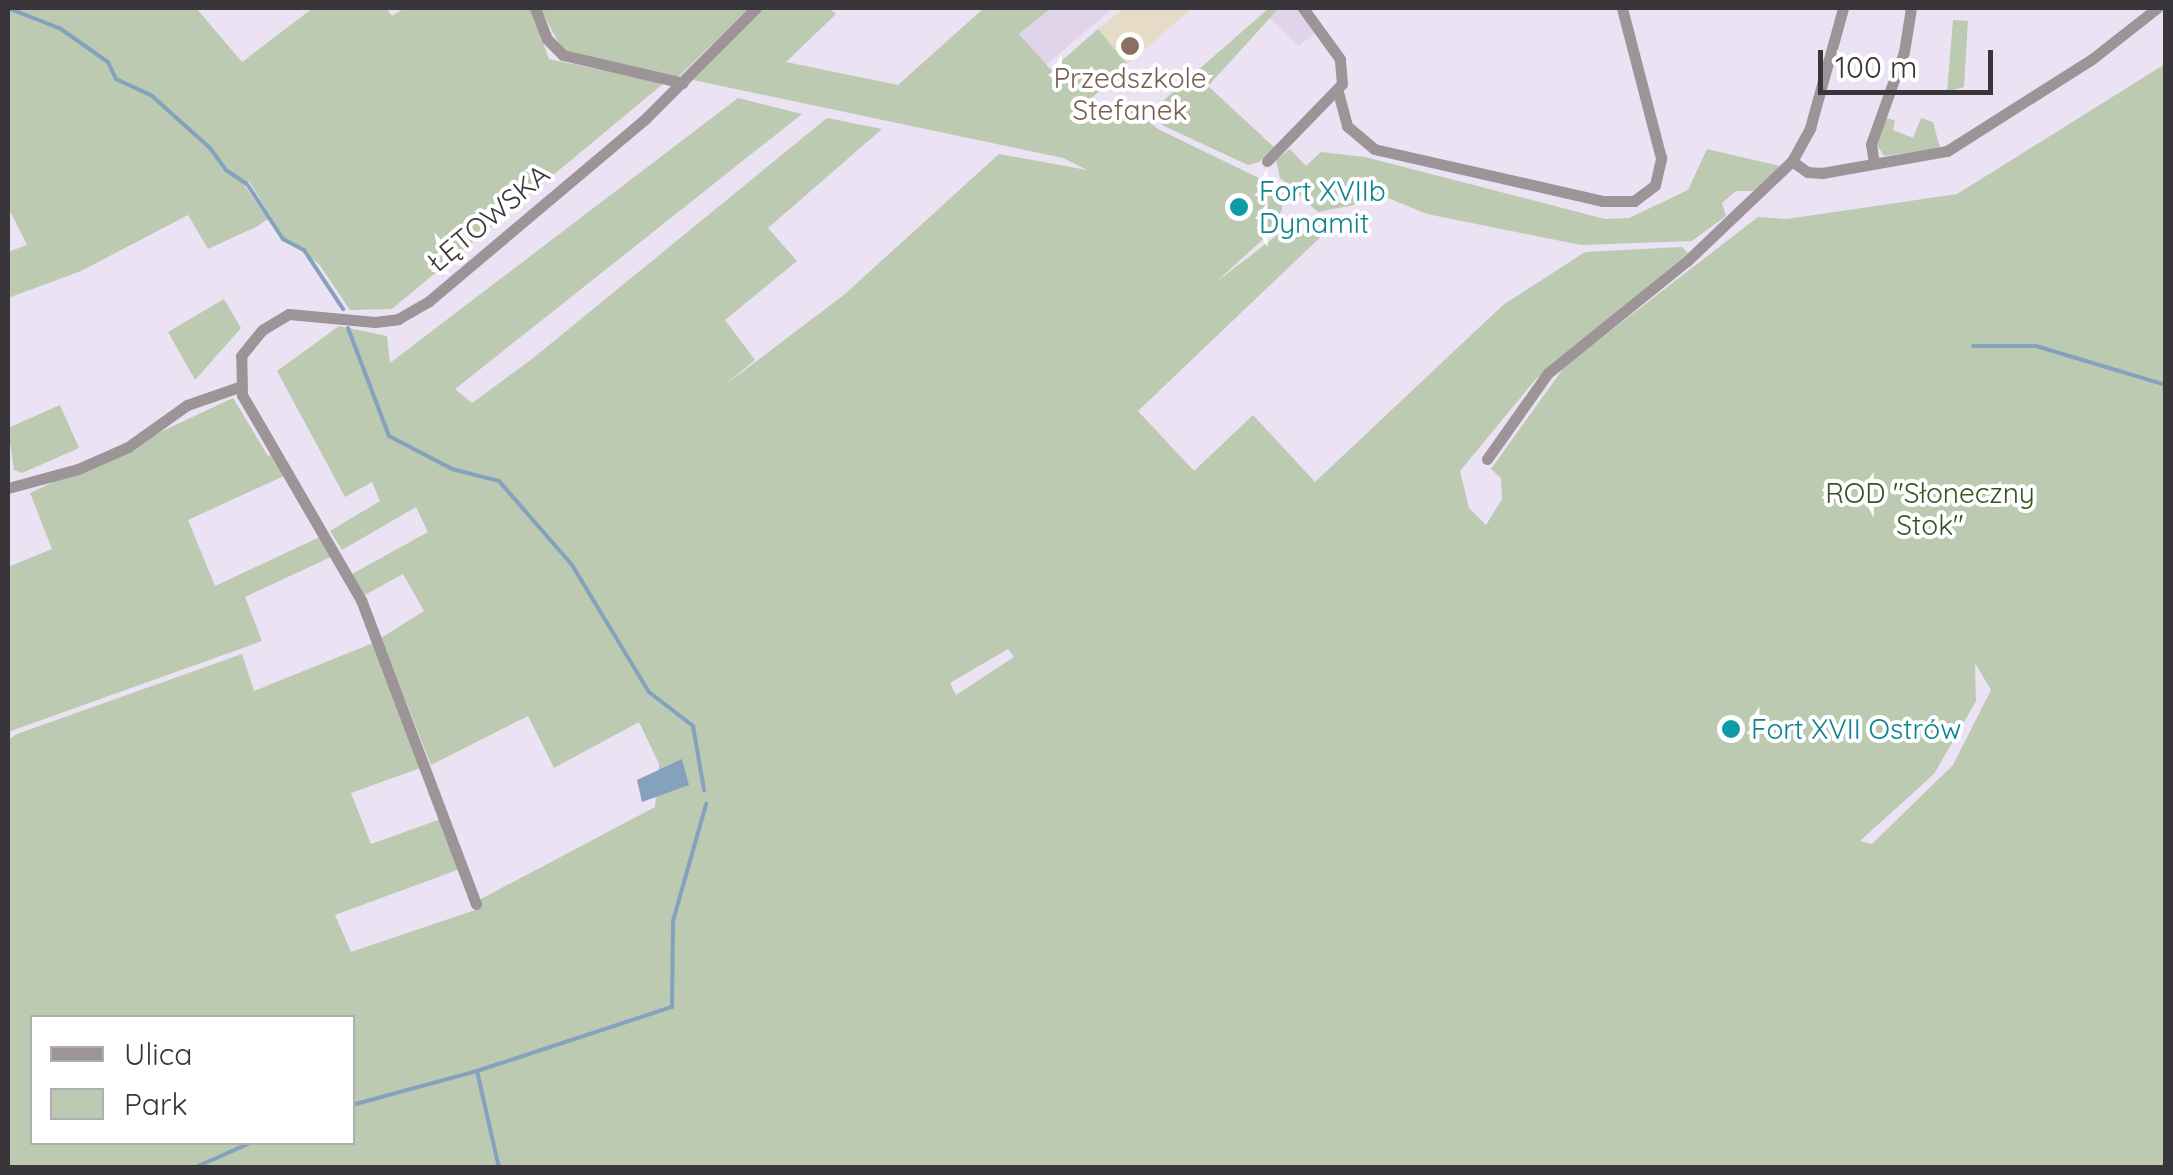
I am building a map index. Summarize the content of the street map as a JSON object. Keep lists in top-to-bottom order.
{
  "streets": {
    "street": ["ŁĘTOWSKA"]
  },
  "parks": ["ROD \"Słoneczny Stok\""],
  "places": ["Przedszkole Stefanek", "Fort XVIIb Dynamit", "Fort XVII Ostrów"],
  "legend": ["Ulica", "Park"],
  "scale_bar": "100 m"
}
